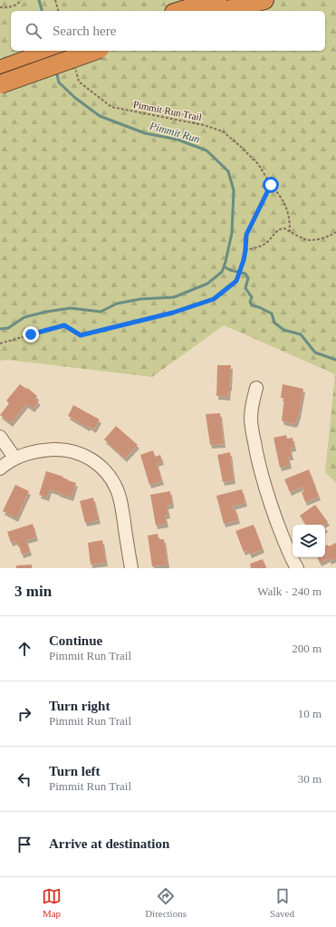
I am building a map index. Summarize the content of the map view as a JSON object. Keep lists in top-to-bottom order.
{
  "streets": {
    "path": ["Pimmit Run Trail"]
  },
  "water": ["Pimmit Run"],
  "page": {
    "search": "Search here",
    "heading": ["3 min", "Walk · 240 m"],
    "list": [
      ["Continue", "Pimmit Run Trail", "200 m"],
      ["Turn right", "Pimmit Run Trail", "10 m"],
      ["Turn left", "Pimmit Run Trail", "30 m"],
      "Arrive at destination"
    ],
    "nav": ["Map", "Directions", "Saved"]
  }
}
